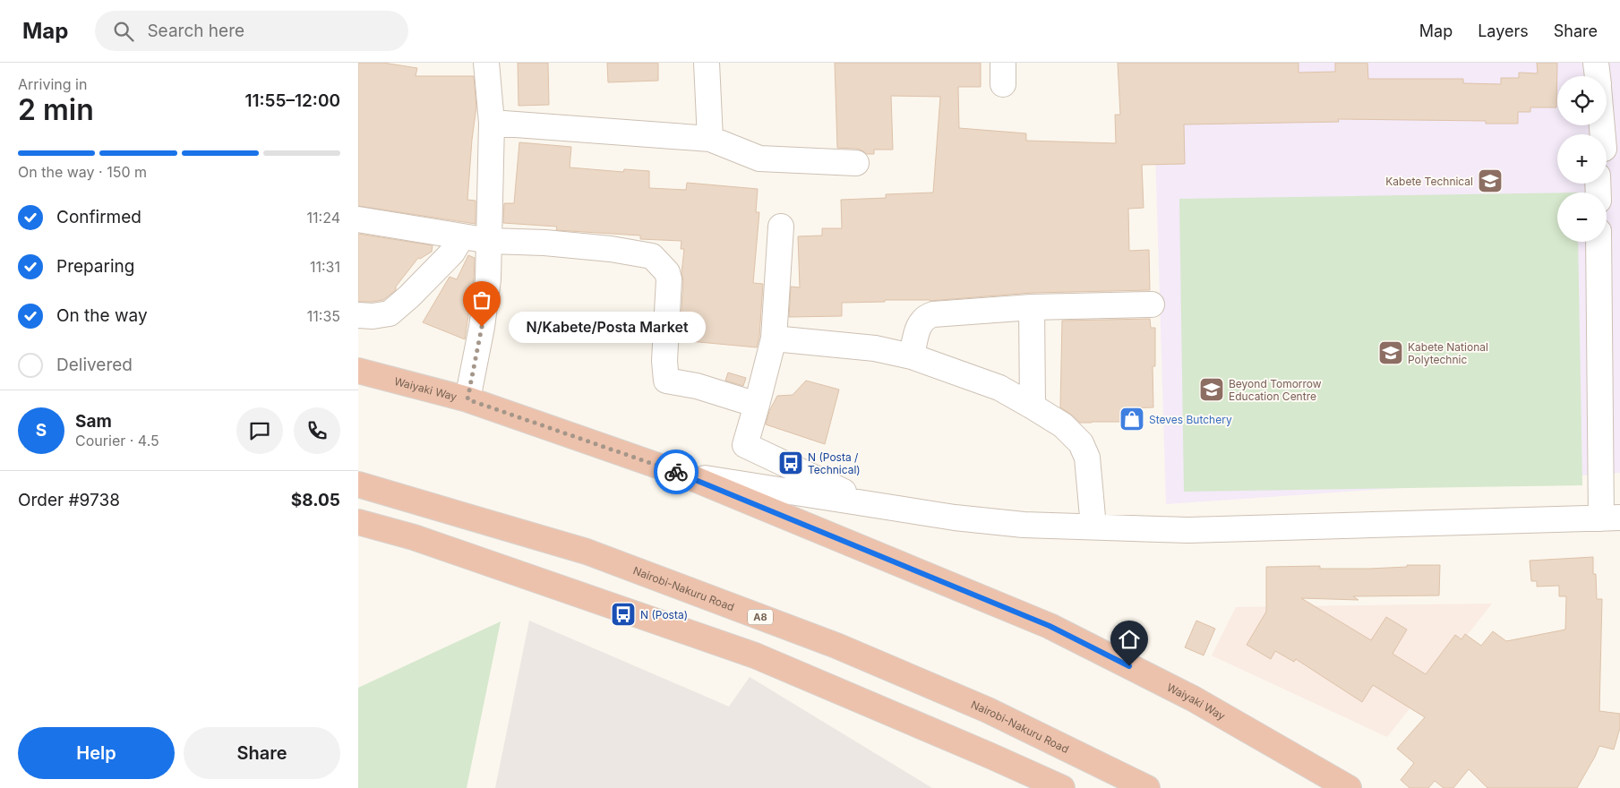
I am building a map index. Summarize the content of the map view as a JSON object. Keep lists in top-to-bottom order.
{
  "streets": {
    "highway": ["Waiyaki Way", "Nairobi-Nakuru Road", "A8"]
  },
  "places": {
    "school or university": ["Kabete Technical", "Kabete National Polytechnic", "Beyond Tomorrow Education Centre"],
    "other": ["N/Kabete/Posta Market"],
    "shop": ["Steves Butchery"],
    "bus stop": ["N (Posta / Technical)", "N (Posta)"]
  },
  "page": {
    "header": "Map",
    "search": "Search here",
    "nav": ["Map", "Layers", "Share"],
    "heading": ["2 min", "Arriving in", "11:55–12:00"],
    "panel": [
      "Sam",
      "Courier · 4.5",
      "Order #9738",
      "$8.05"
    ],
    "map_buttons": ["+", "−"],
    "bar": "On the way · 150 m",
    "list": [
      ["Confirmed", "11:24"],
      ["Preparing", "11:31"],
      ["On the way", "11:35"],
      "Delivered"
    ],
    "bubble": "N/Kabete/Posta Market",
    "round": "S",
    "buttons": ["Help", "Share"]
  }
}
